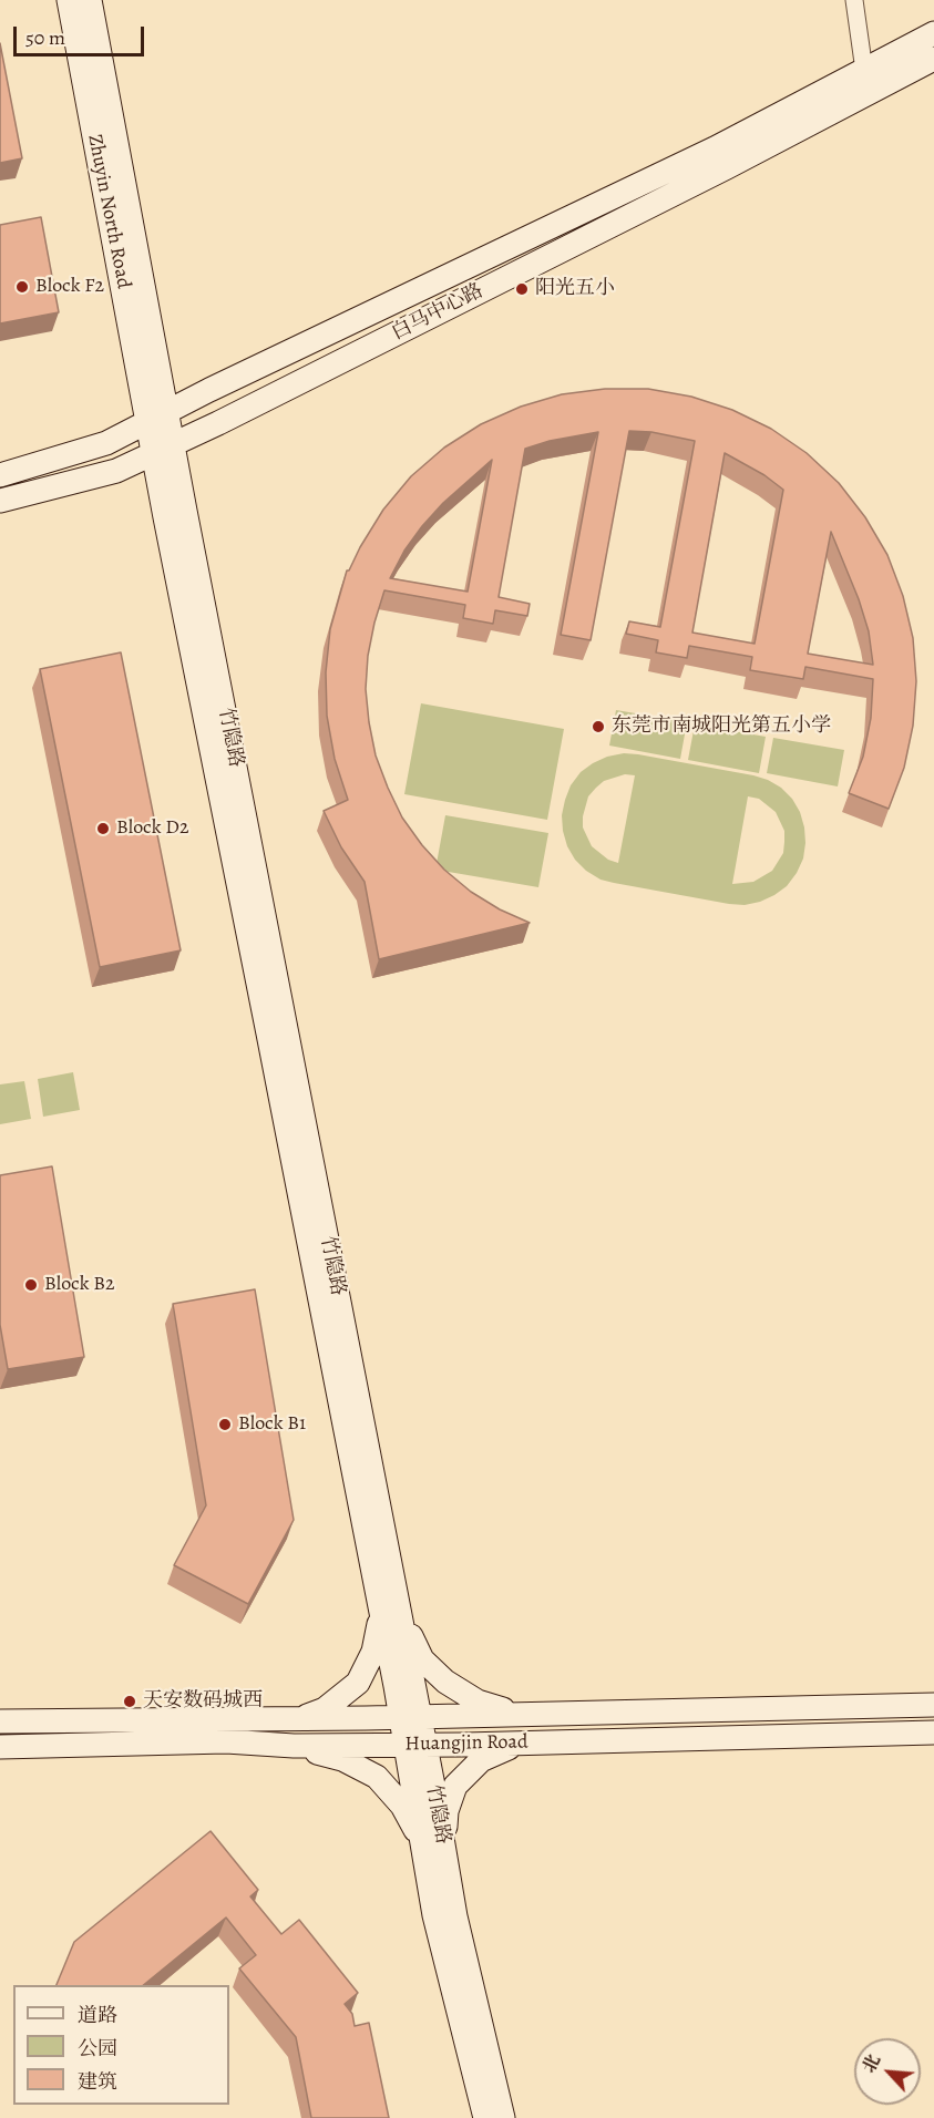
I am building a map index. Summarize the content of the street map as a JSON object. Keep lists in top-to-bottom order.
{
  "streets": {
    "street": [
      "Zhuyin North Road",
      "白马中心路",
      "竹隐路",
      "Huangjin Road"
    ]
  },
  "crossings": [
    ["Zhuyin North Road", "白马中心路"],
    ["Zhuyin North Road", "竹隐路"],
    ["白马中心路", "竹隐路"],
    ["竹隐路", "Huangjin Road"]
  ],
  "places": [
    "Block F2",
    "阳光五小",
    "东莞市南城阳光第五小学",
    "Block D2",
    "Block B2",
    "Block B1",
    "天安数码城西"
  ],
  "legend": ["道路", "公园", "建筑"],
  "scale_bar": "50 m",
  "north": "top left"
}
